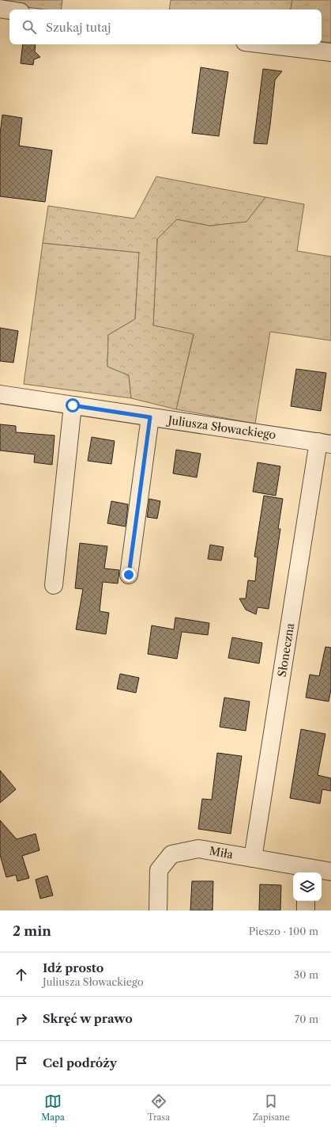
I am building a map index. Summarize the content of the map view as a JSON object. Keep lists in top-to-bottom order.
{
  "streets": {
    "street": ["Juliusza Słowackiego", "Słoneczna", "Miła"]
  },
  "crossings": [
    ["Juliusza Słowackiego", "Słoneczna"],
    ["Słoneczna", "Miła"]
  ],
  "page": {
    "search": "Szukaj tutaj",
    "heading": ["2 min", "Pieszo · 100 m"],
    "list": [
      ["Idź prosto", "Juliusza Słowackiego", "30 m"],
      ["Skręć w prawo", "70 m"],
      "Cel podróży"
    ],
    "nav": ["Mapa", "Trasa", "Zapisane"]
  }
}
